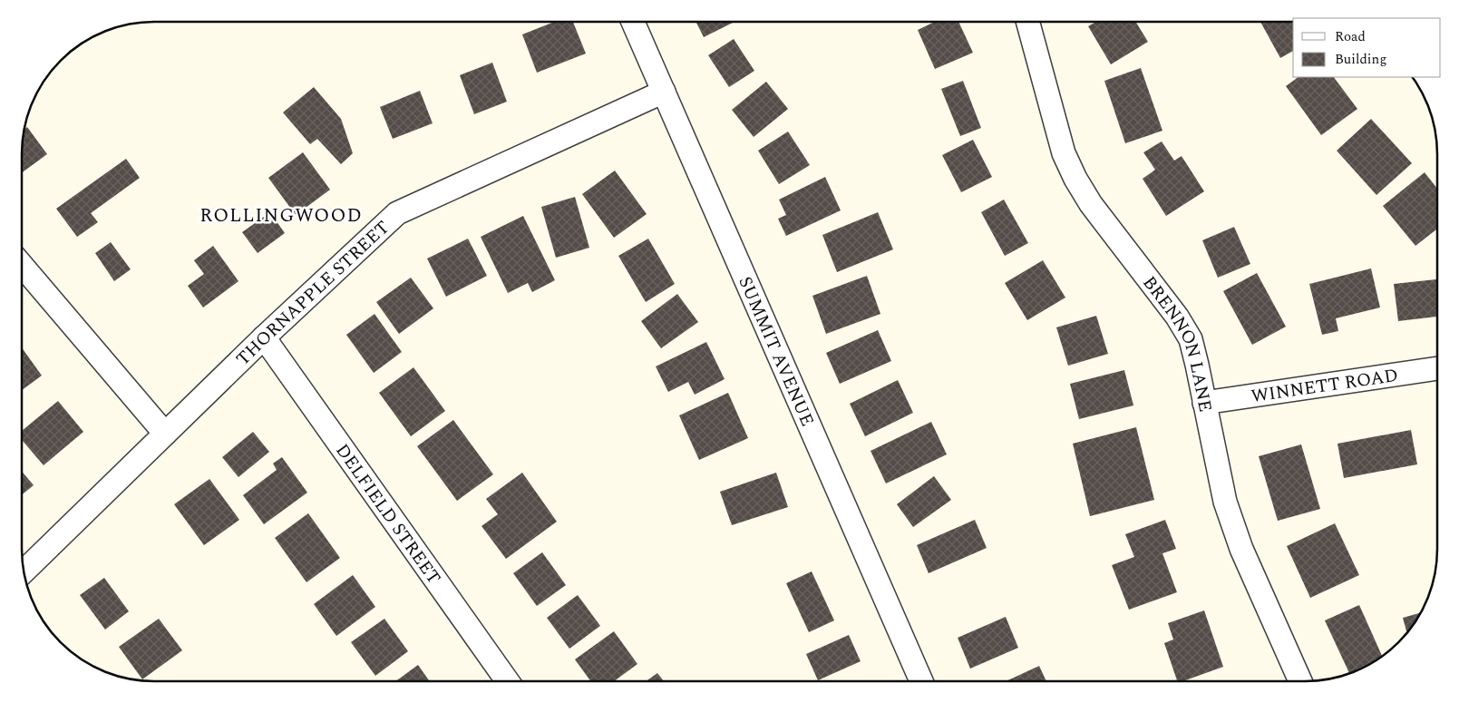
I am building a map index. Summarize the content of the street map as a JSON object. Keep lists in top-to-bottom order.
{
  "streets": {
    "street": [
      "THORNAPPLE STREET",
      "BRENNON LANE",
      "SUMMIT AVENUE",
      "WINNETT ROAD",
      "DELFIELD STREET"
    ]
  },
  "crossings": [
    ["THORNAPPLE STREET", "SUMMIT AVENUE"],
    ["THORNAPPLE STREET", "DELFIELD STREET"],
    ["BRENNON LANE", "WINNETT ROAD"]
  ],
  "districts": ["ROLLINGWOOD"],
  "legend": ["Road", "Building"]
}
